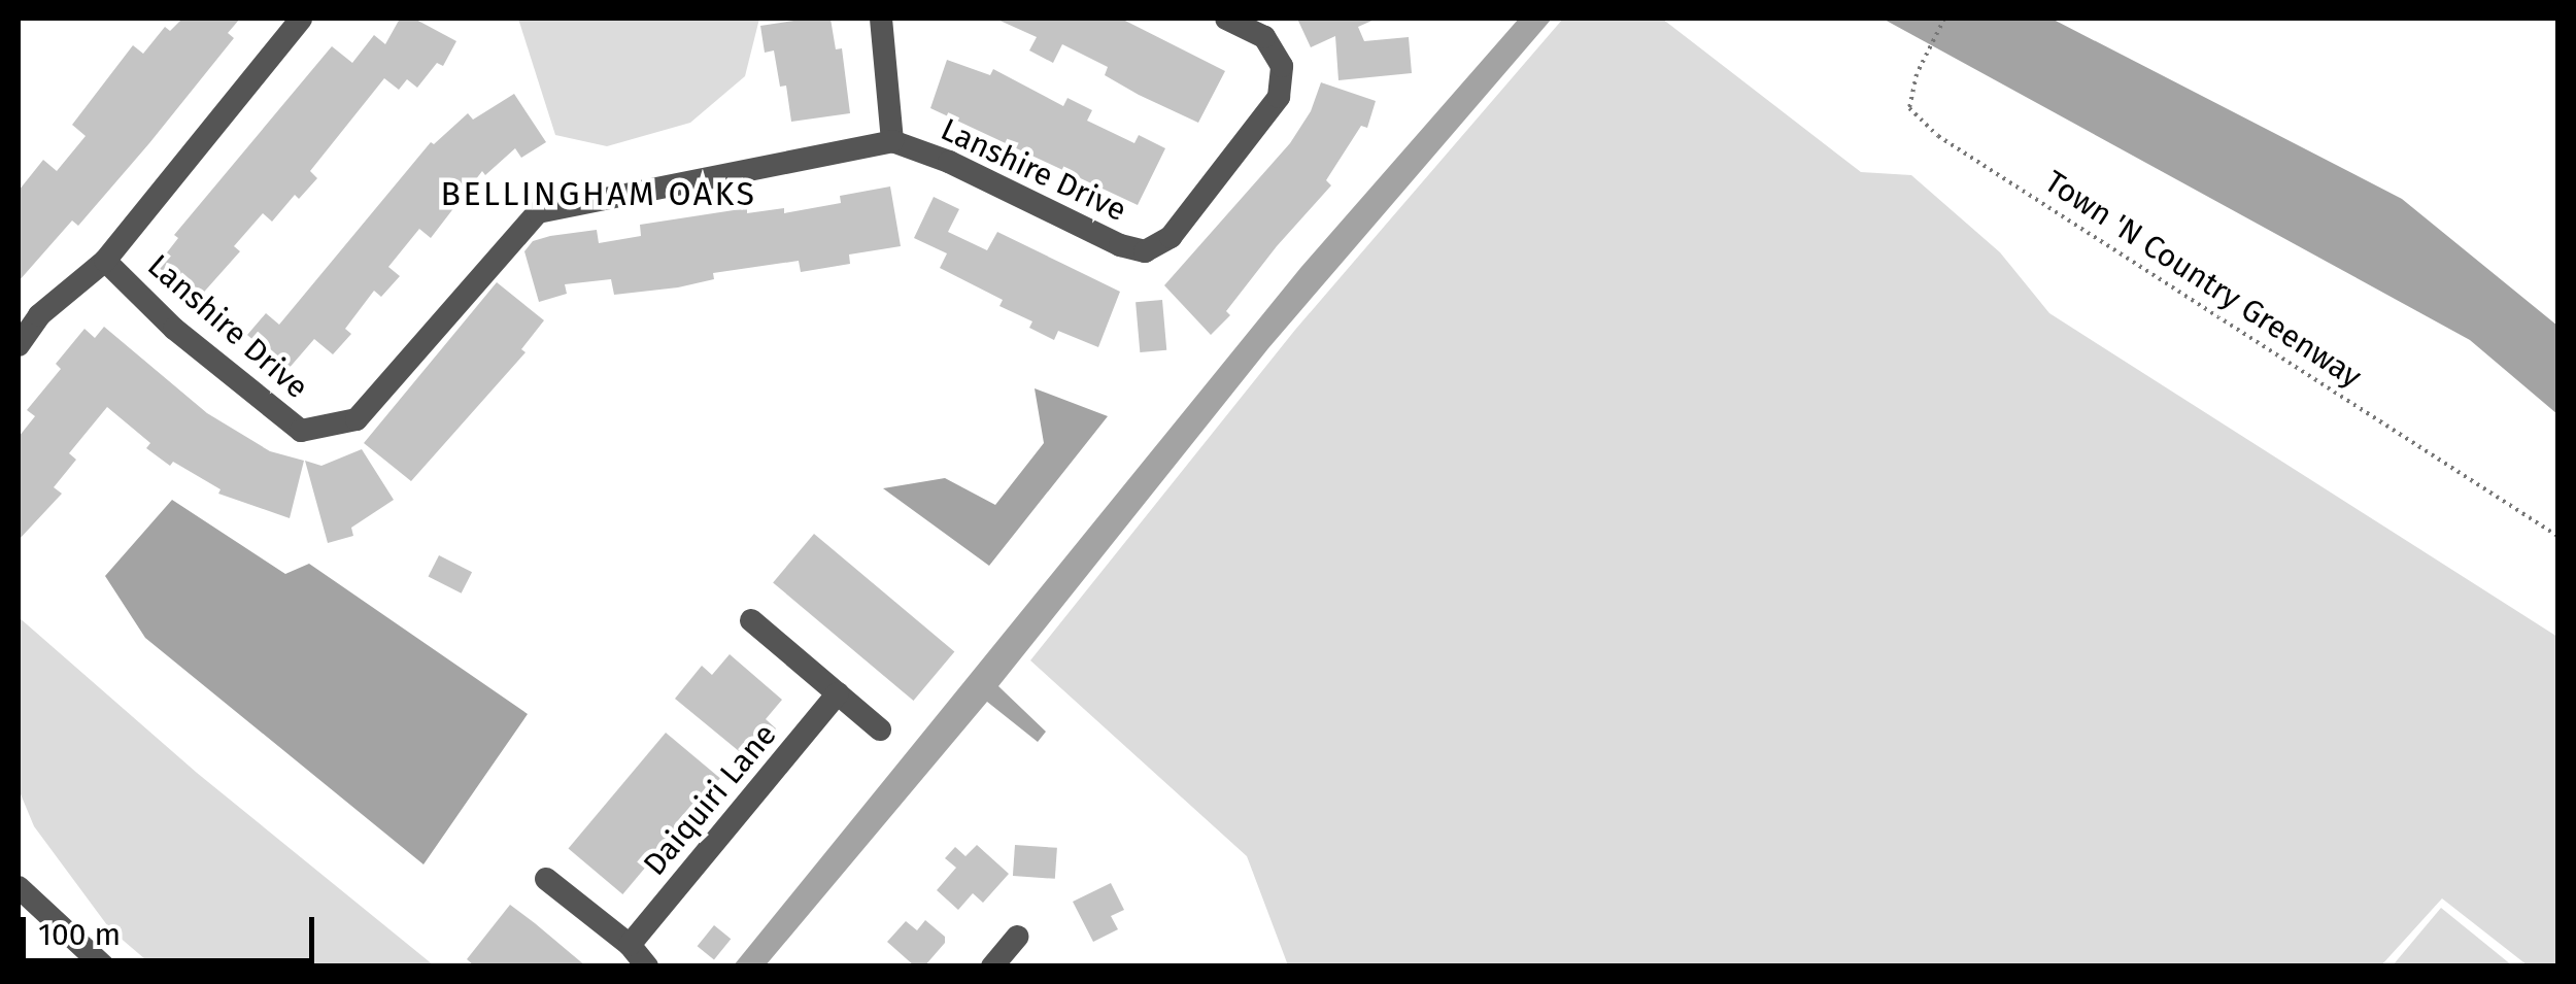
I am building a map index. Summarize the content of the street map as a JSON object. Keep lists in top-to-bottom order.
{
  "streets": {
    "street": ["Lanshire Drive", "Daiquiri Lane"],
    "path": ["Town 'N Country Greenway"]
  },
  "districts": ["BELLINGHAM OAKS"],
  "scale_bar": "100 m"
}
